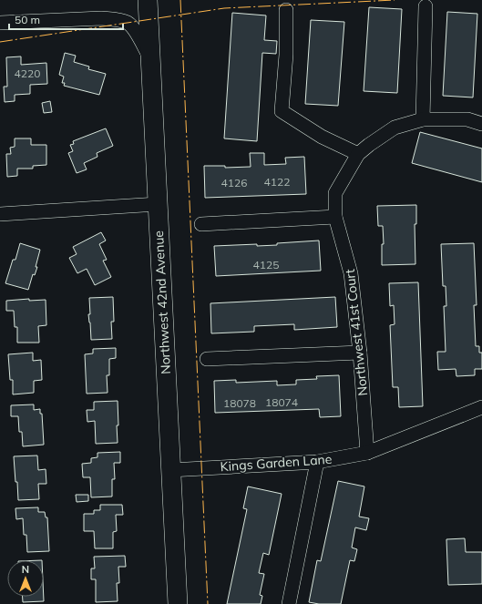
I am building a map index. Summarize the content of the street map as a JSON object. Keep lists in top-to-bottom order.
{
  "streets": {
    "street": ["Northwest 42nd Avenue", "Northwest 41st Court", "Kings Garden Lane"]
  },
  "crossings": [
    ["Northwest 42nd Avenue", "Kings Garden Lane"],
    ["Northwest 41st Court", "Kings Garden Lane"]
  ],
  "house_numbers": [
    "4220",
    "4122",
    "4126",
    "4125",
    "18074",
    "18078"
  ],
  "scale_bar": "50 m",
  "north": "top"
}
